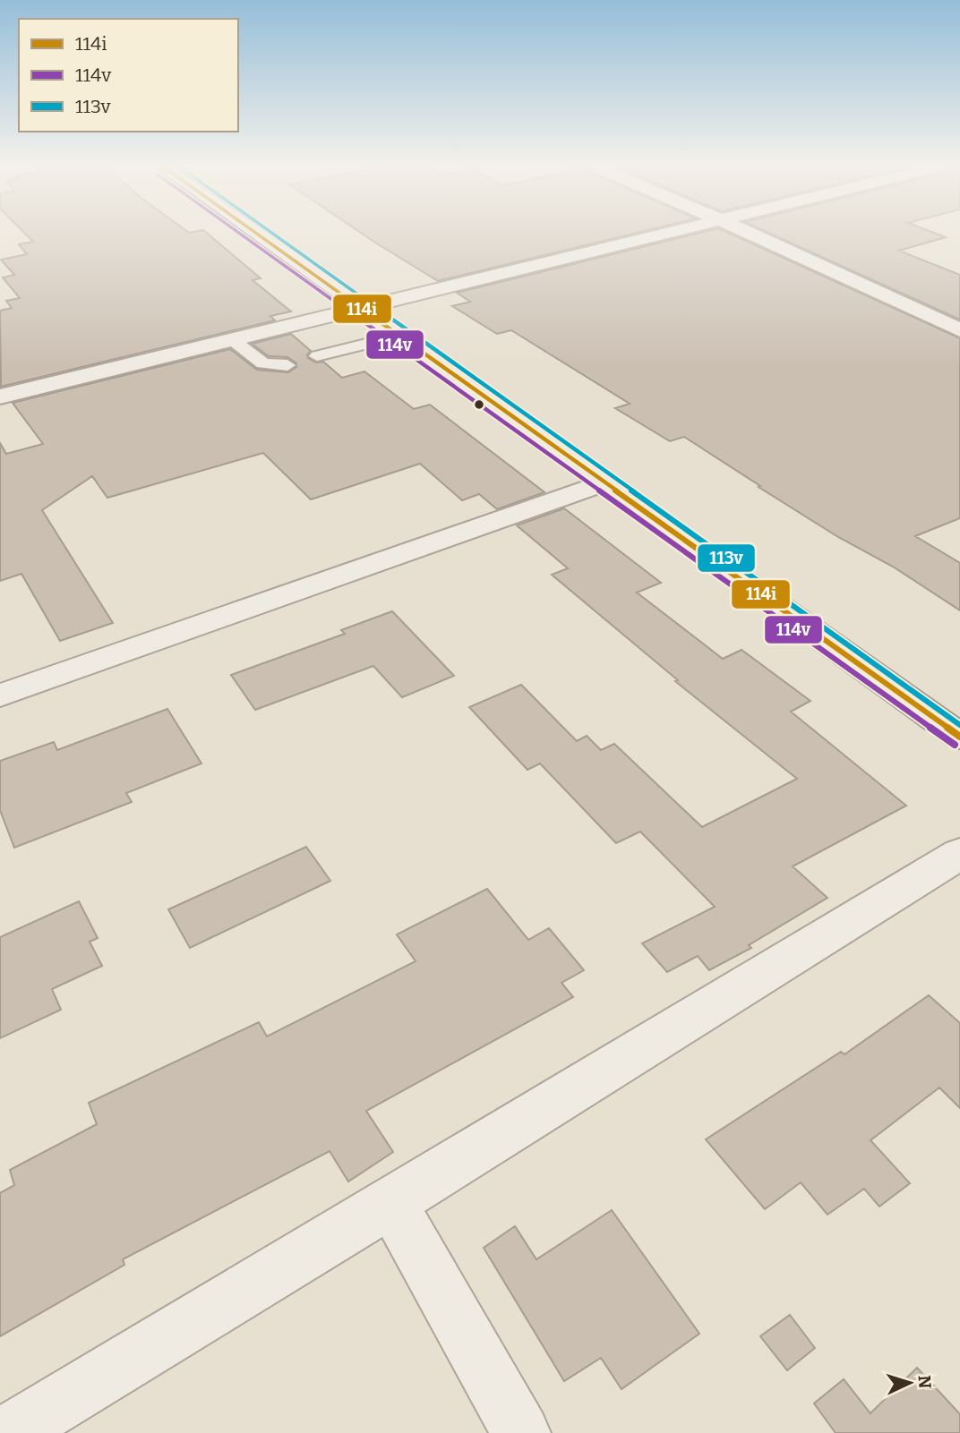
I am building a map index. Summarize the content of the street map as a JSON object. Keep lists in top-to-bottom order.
{
  "lines": ["transit line 114i", "transit line 114v", "transit line 113v"],
  "legend": ["114i", "114v", "113v"],
  "north": "right"
}
